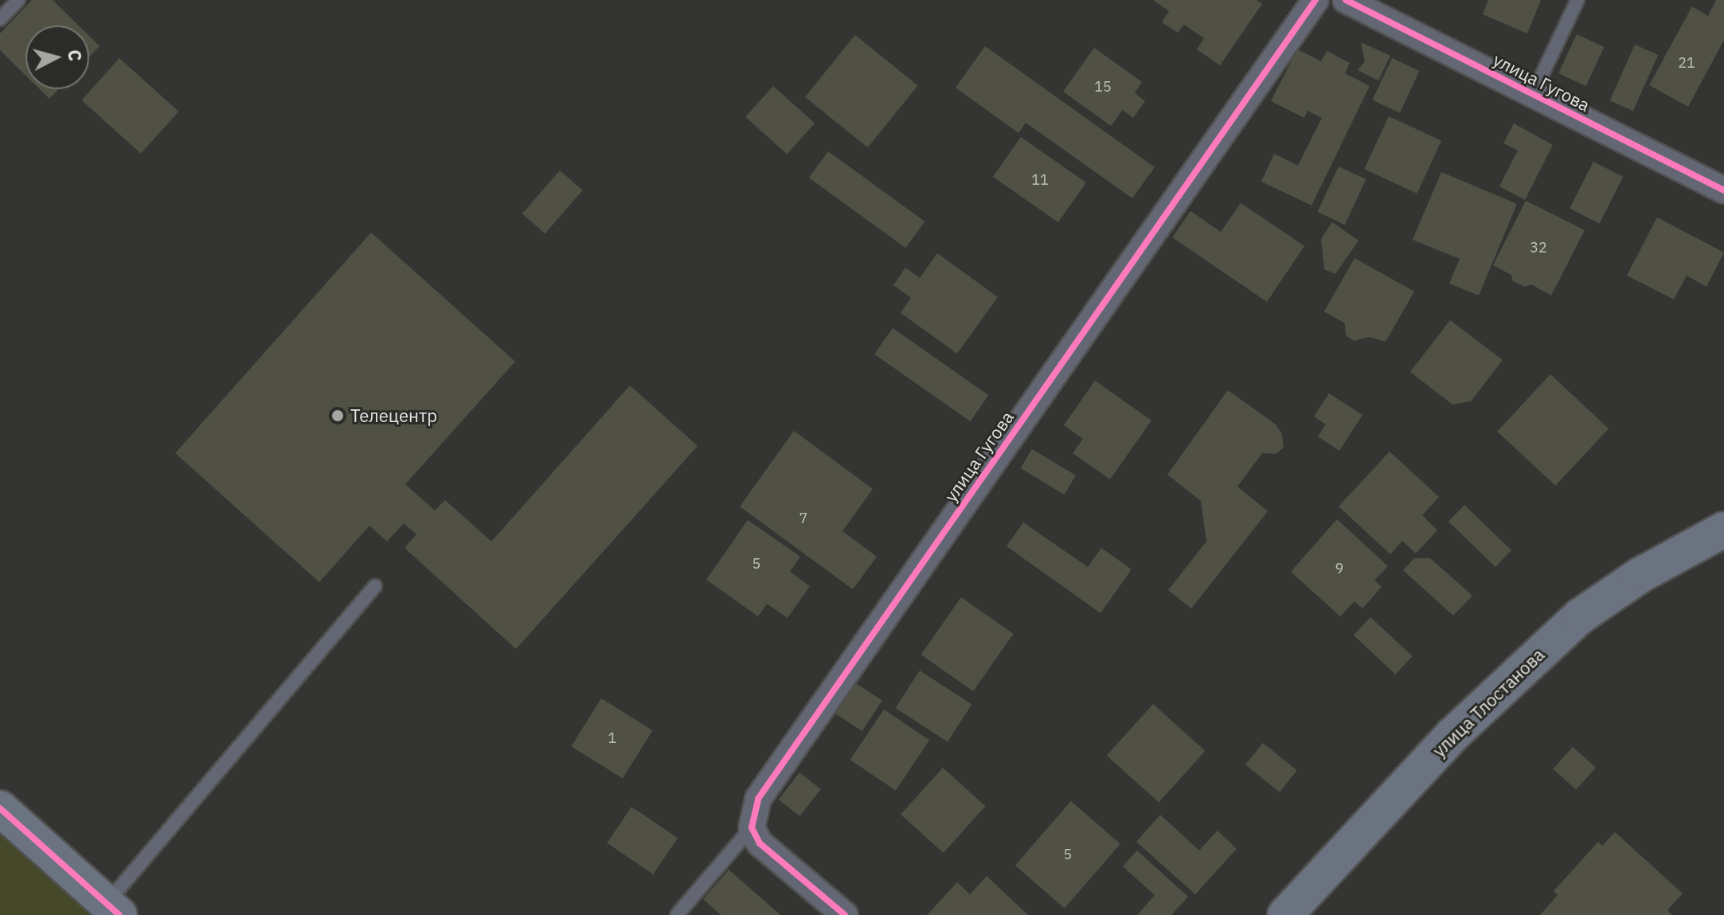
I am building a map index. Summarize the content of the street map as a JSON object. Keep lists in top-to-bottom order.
{
  "streets": {
    "main road": ["улица Тлостанова"],
    "street": ["улица Гугова"]
  },
  "places": ["Телецентр"],
  "house_numbers": [
    "21",
    "15",
    "11",
    "32",
    "7",
    "5",
    "9",
    "1",
    "5"
  ],
  "north": "right"
}
